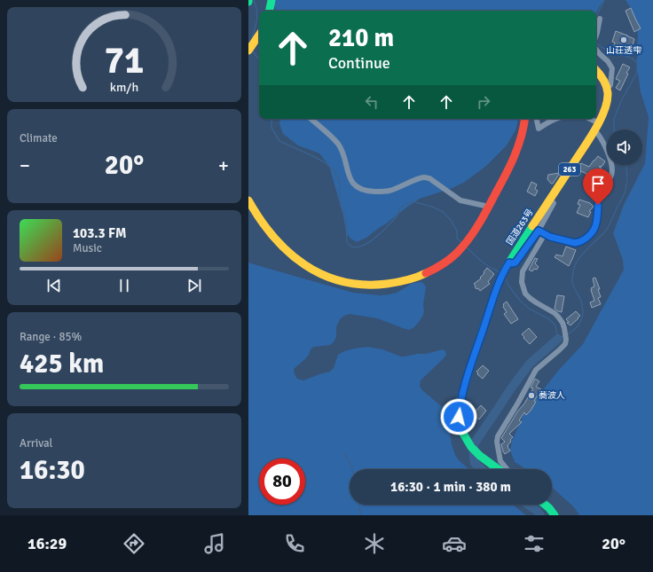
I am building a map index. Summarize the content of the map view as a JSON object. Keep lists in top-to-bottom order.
{
  "streets": {
    "highway": ["263", "国道263号"]
  },
  "places": ["山荘透雫", "蕎波人"],
  "page": {
    "turn": ["210 m", "Continue"],
    "tile": [
      "Climate",
      ["Range · 85%", "425 km"],
      ["Arrival", "16:30"]
    ],
    "heat": ["−", "20°", "+"],
    "song": ["103.3 FM", "Music"],
    "limit": "80",
    "trip": "16:30 · 1 min · 380 m",
    "tabs": ["16:29", "20°"],
    "gauge": ["71", "km/h"]
  }
}
